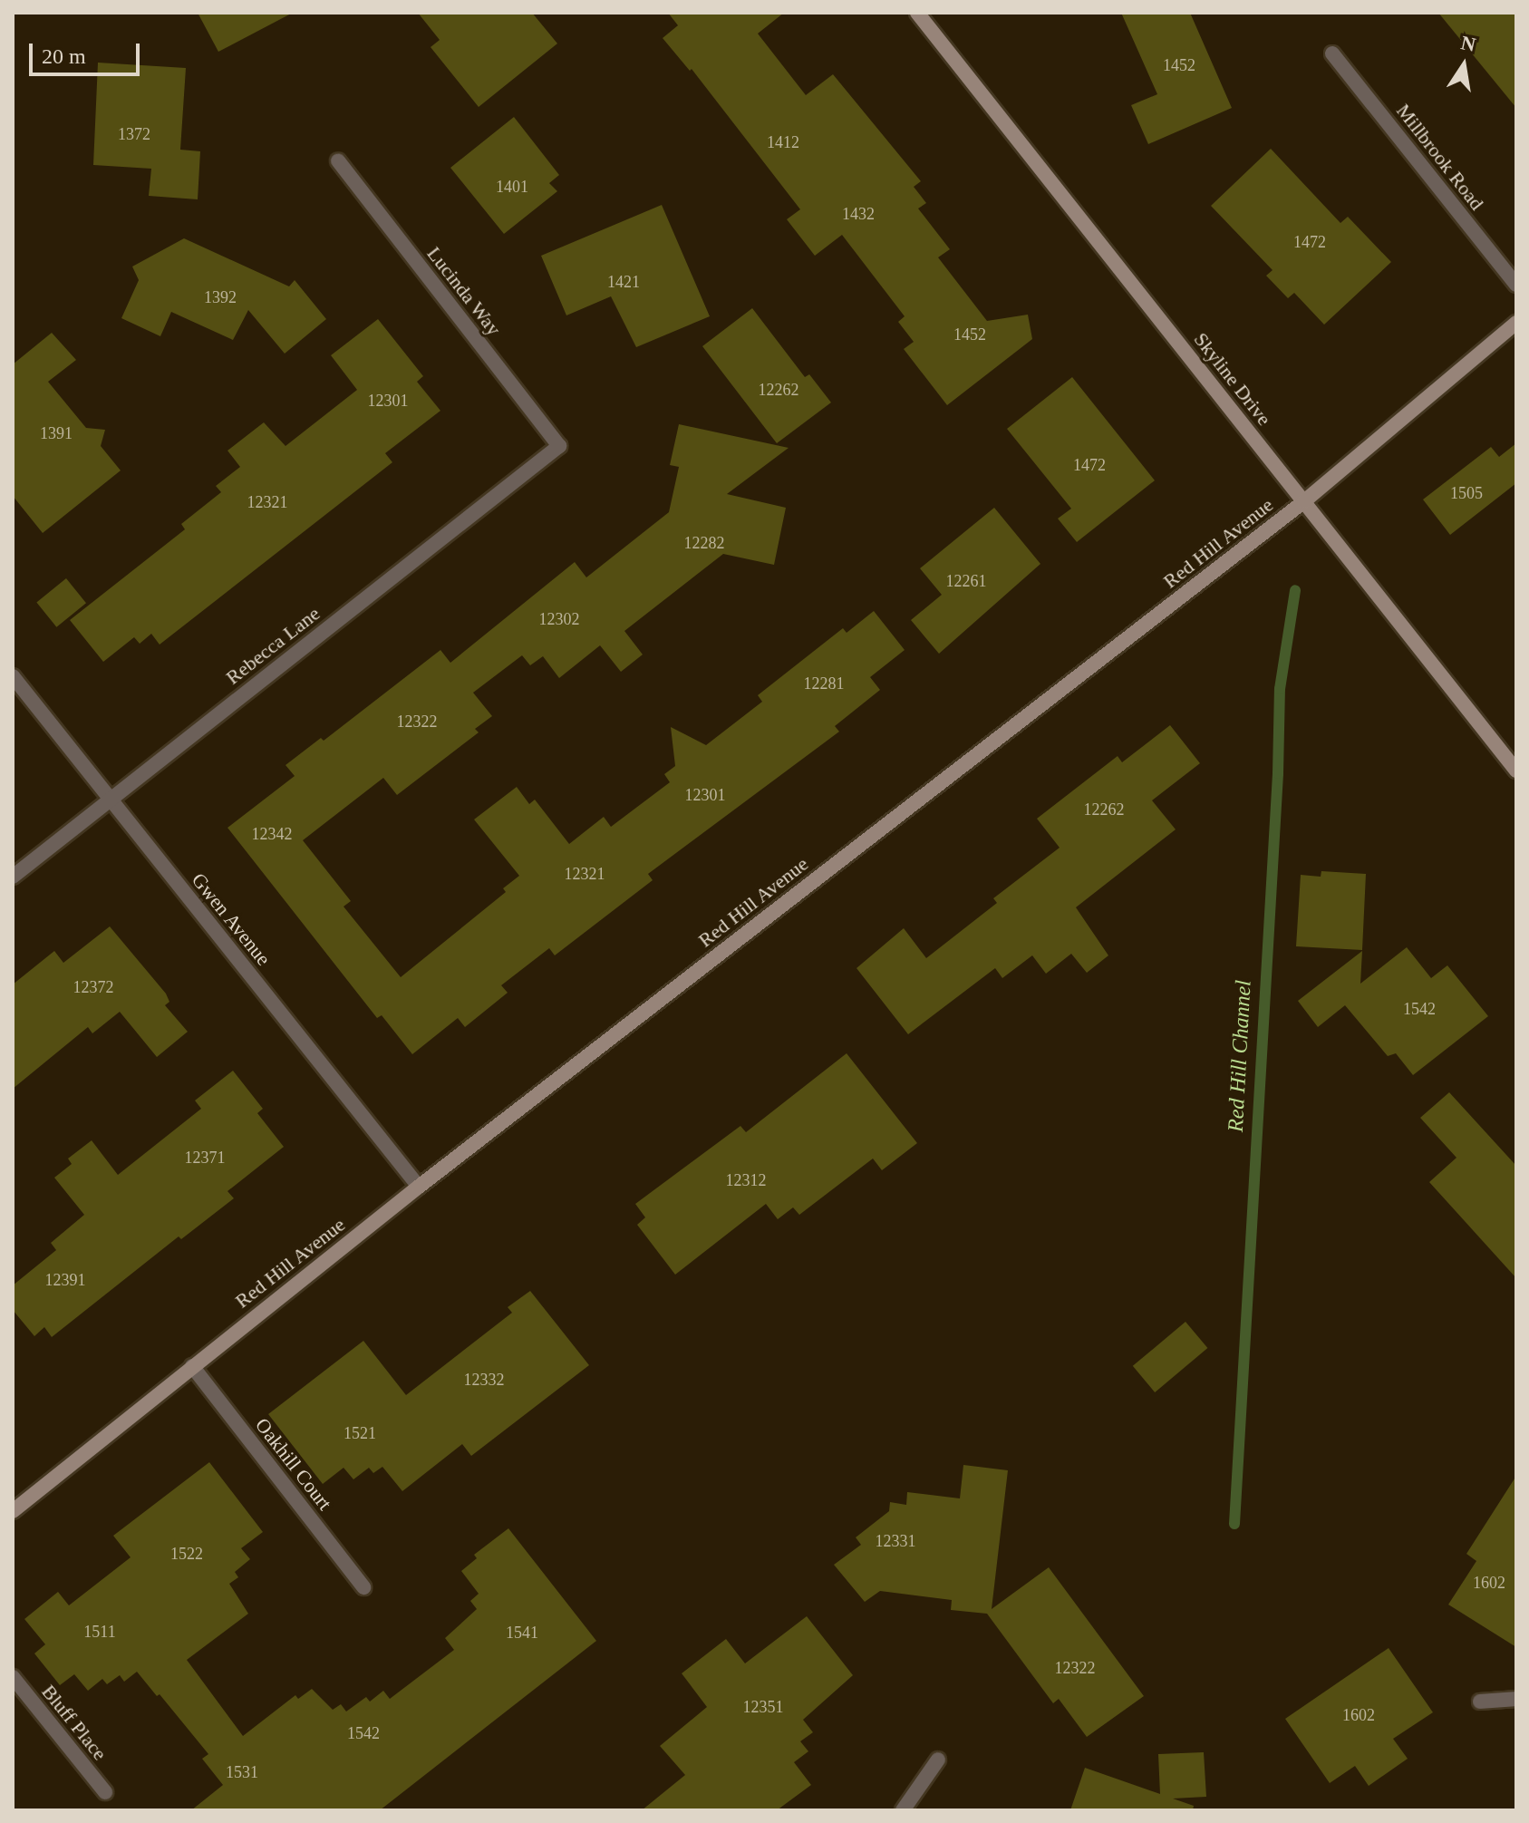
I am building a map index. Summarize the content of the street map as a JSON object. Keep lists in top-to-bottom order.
{
  "streets": {
    "main road": ["Skyline Drive", "Red Hill Avenue"],
    "street": [
      "Millbrook Road",
      "Lucinda Way",
      "Rebecca Lane",
      "Gwen Avenue",
      "Oakhill Court",
      "Bluff Place"
    ]
  },
  "crossings": [
    ["Lucinda Way", "Rebecca Lane"],
    ["Skyline Drive", "Red Hill Avenue"],
    ["Red Hill Avenue", "Gwen Avenue"],
    ["Red Hill Avenue", "Oakhill Court"],
    ["Rebecca Lane", "Gwen Avenue"]
  ],
  "water": ["Red Hill Channel"],
  "house_numbers": [
    "1452",
    "1372",
    "1412",
    "1401",
    "1432",
    "1472",
    "1421",
    "1392",
    "1452",
    "12262",
    "12301",
    "1391",
    "1472",
    "1505",
    "12321",
    "12282",
    "12261",
    "12302",
    "12281",
    "12322",
    "12301",
    "12262",
    "12342",
    "12321",
    "12372",
    "1542",
    "12371",
    "12312",
    "12391",
    "12332",
    "1521",
    "12331",
    "1522",
    "1602",
    "1511",
    "1541",
    "12322",
    "12351",
    "1602",
    "1542",
    "1531"
  ],
  "scale_bar": "20 m",
  "north": "top"
}
